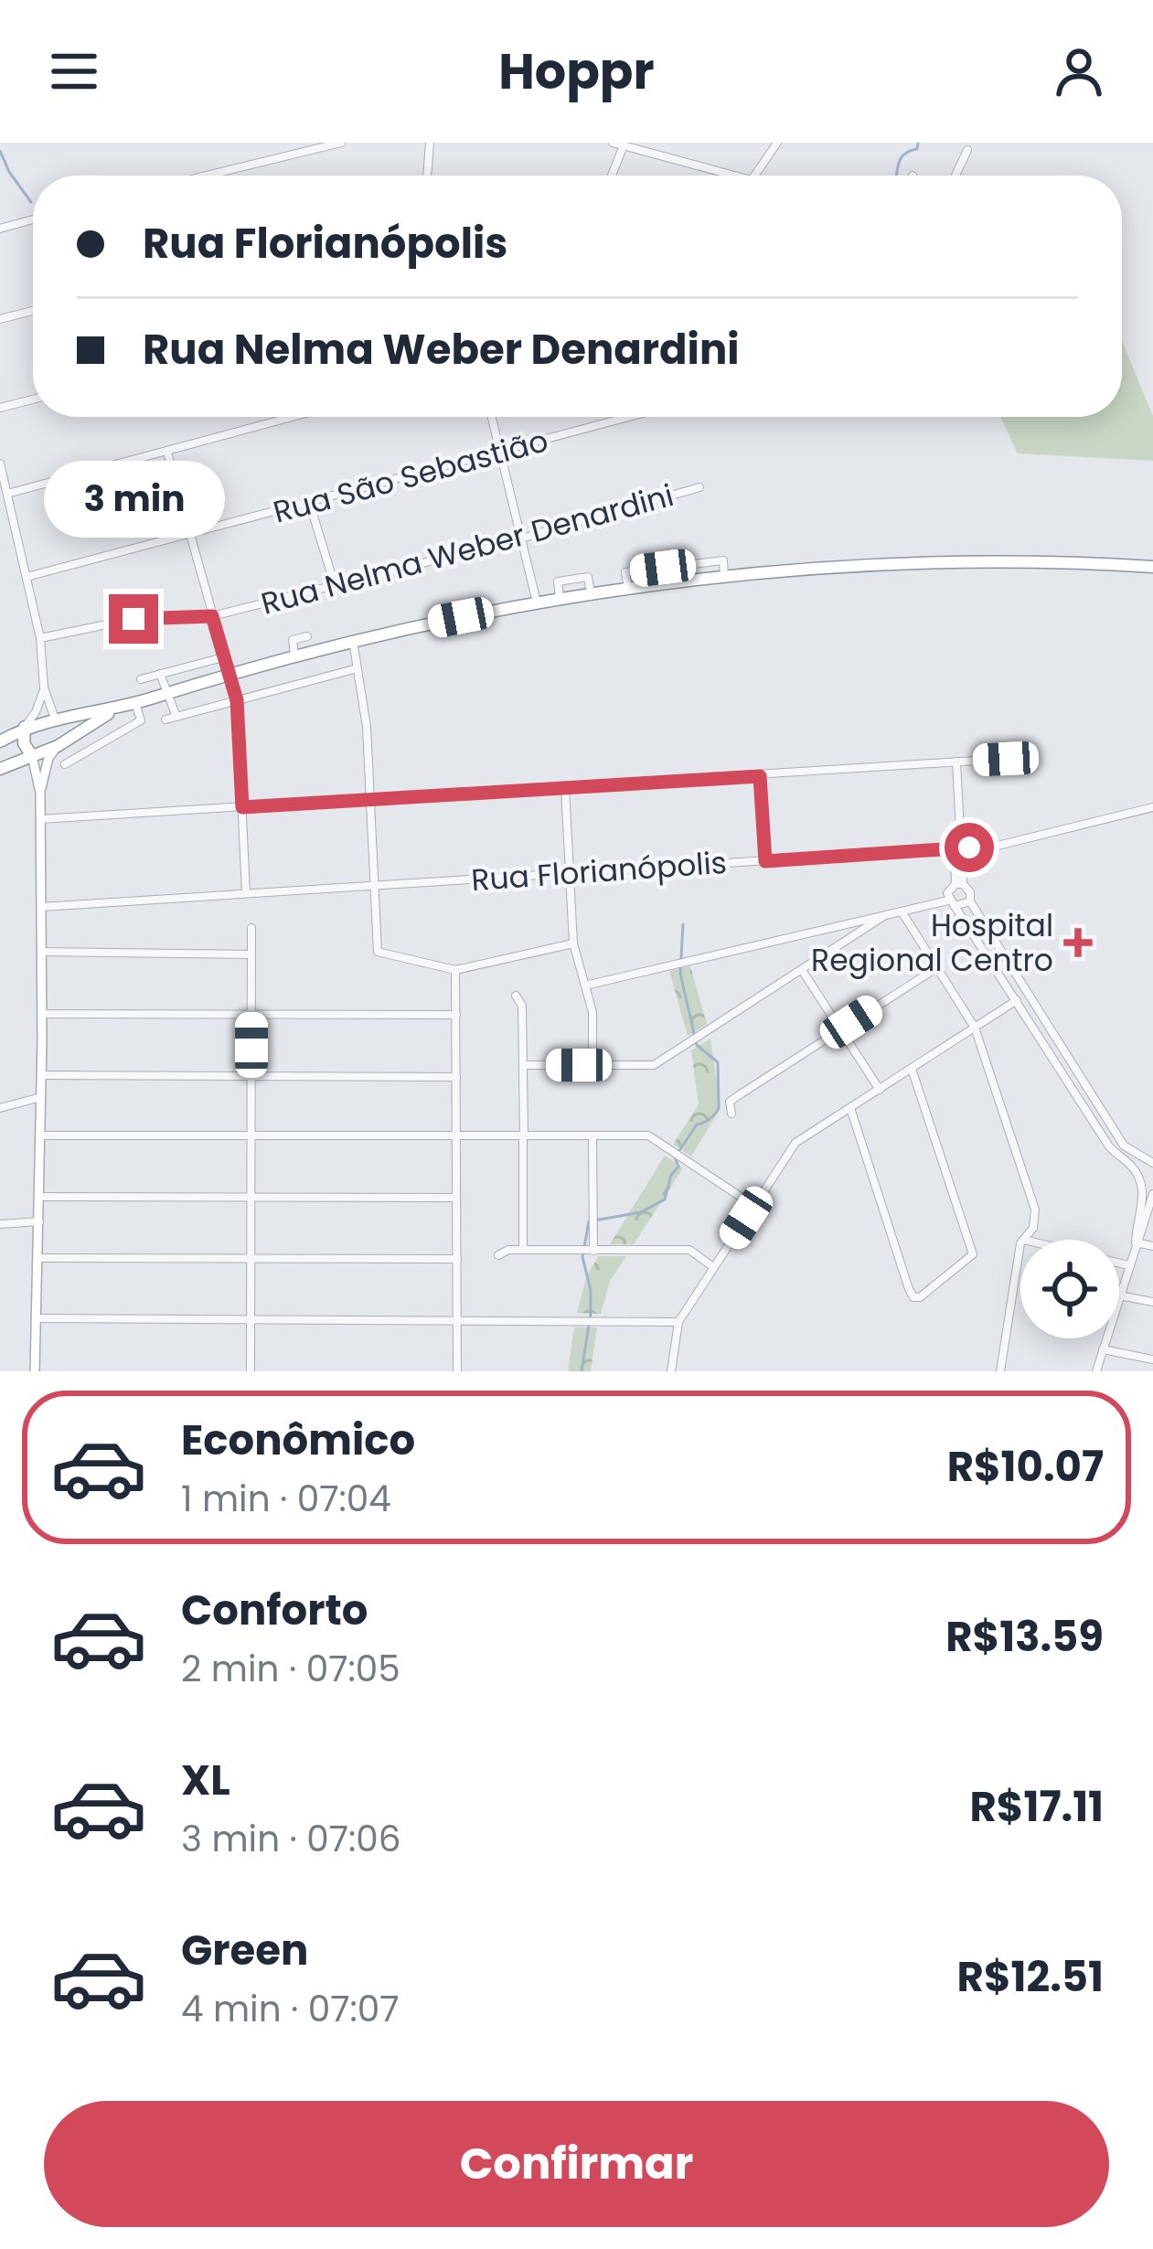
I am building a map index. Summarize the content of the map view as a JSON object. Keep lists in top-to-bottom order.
{
  "streets": {
    "street": ["Rua São Sebastião", "Rua Nelma Weber Denardini", "Rua Florianópolis"]
  },
  "places": {
    "health": ["Hospital Regional Centro"]
  },
  "page": {
    "header": "Hoppr",
    "banner": ["Rua Florianópolis", "Rua Nelma Weber Denardini"],
    "bubble": "3 min",
    "list": [
      {
        "name": "Econômico",
        "note": "1 min · 07:04",
        "value": "R$10.07"
      },
      {
        "name": "Conforto",
        "note": "2 min · 07:05",
        "value": "R$13.59"
      },
      {
        "name": "XL",
        "note": "3 min · 07:06",
        "value": "R$17.11"
      },
      {
        "name": "Green",
        "note": "4 min · 07:07",
        "value": "R$12.51"
      }
    ],
    "buttons": "Confirmar"
  }
}
